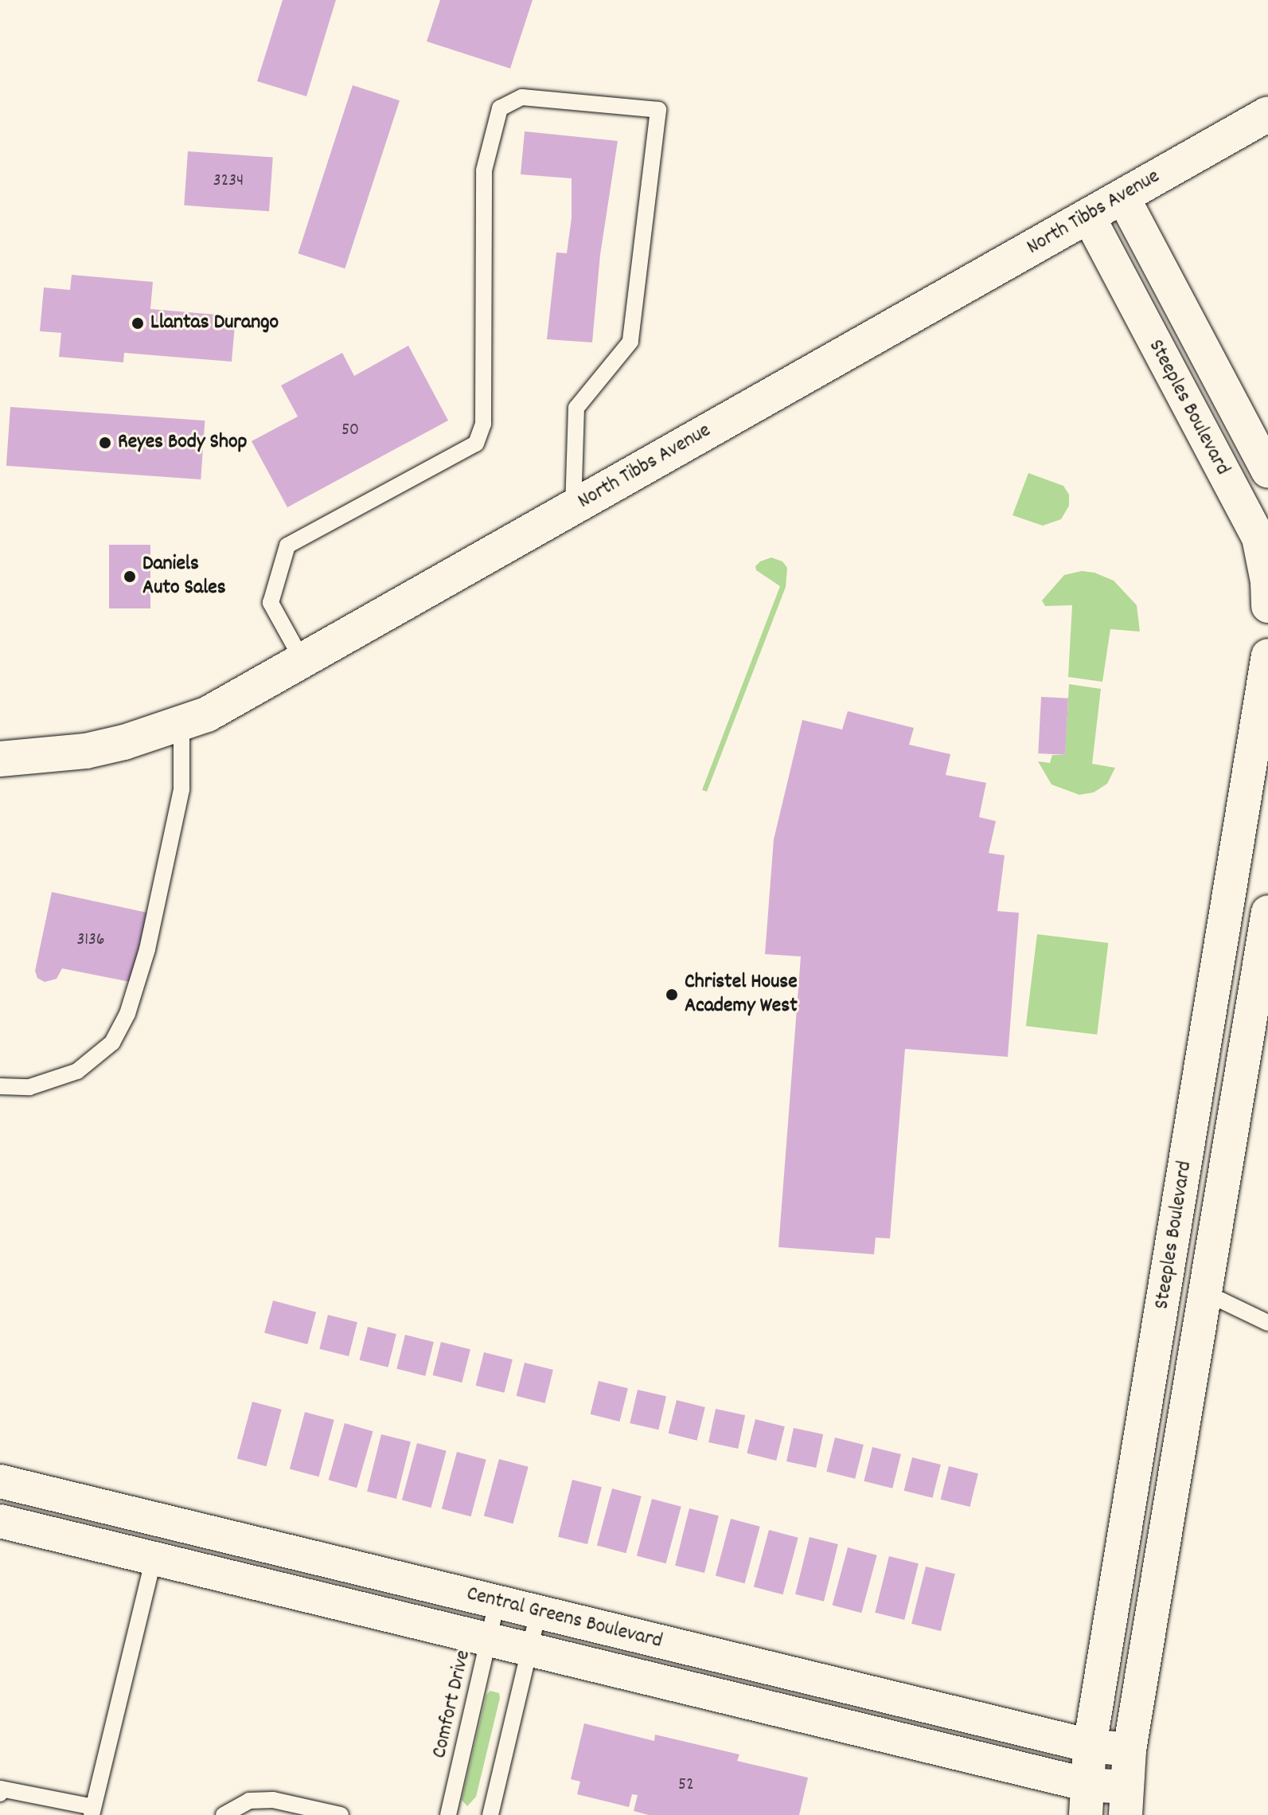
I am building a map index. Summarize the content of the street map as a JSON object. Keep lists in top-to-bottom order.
{
  "streets": {
    "street": ["North Tibbs Avenue", "Steeples Boulevard", "Central Greens Boulevard"],
    "lane": ["Comfort Drive"]
  },
  "crossings": [
    ["North Tibbs Avenue", "Steeples Boulevard"],
    ["Steeples Boulevard", "Central Greens Boulevard"],
    ["Central Greens Boulevard", "Comfort Drive"]
  ],
  "places": [
    "Llantas Durango",
    "Reyes Body Shop",
    "Daniels Auto Sales",
    "Christel House Academy West"
  ],
  "house_numbers": [
    "3234",
    "50",
    "3136",
    "52"
  ]
}
